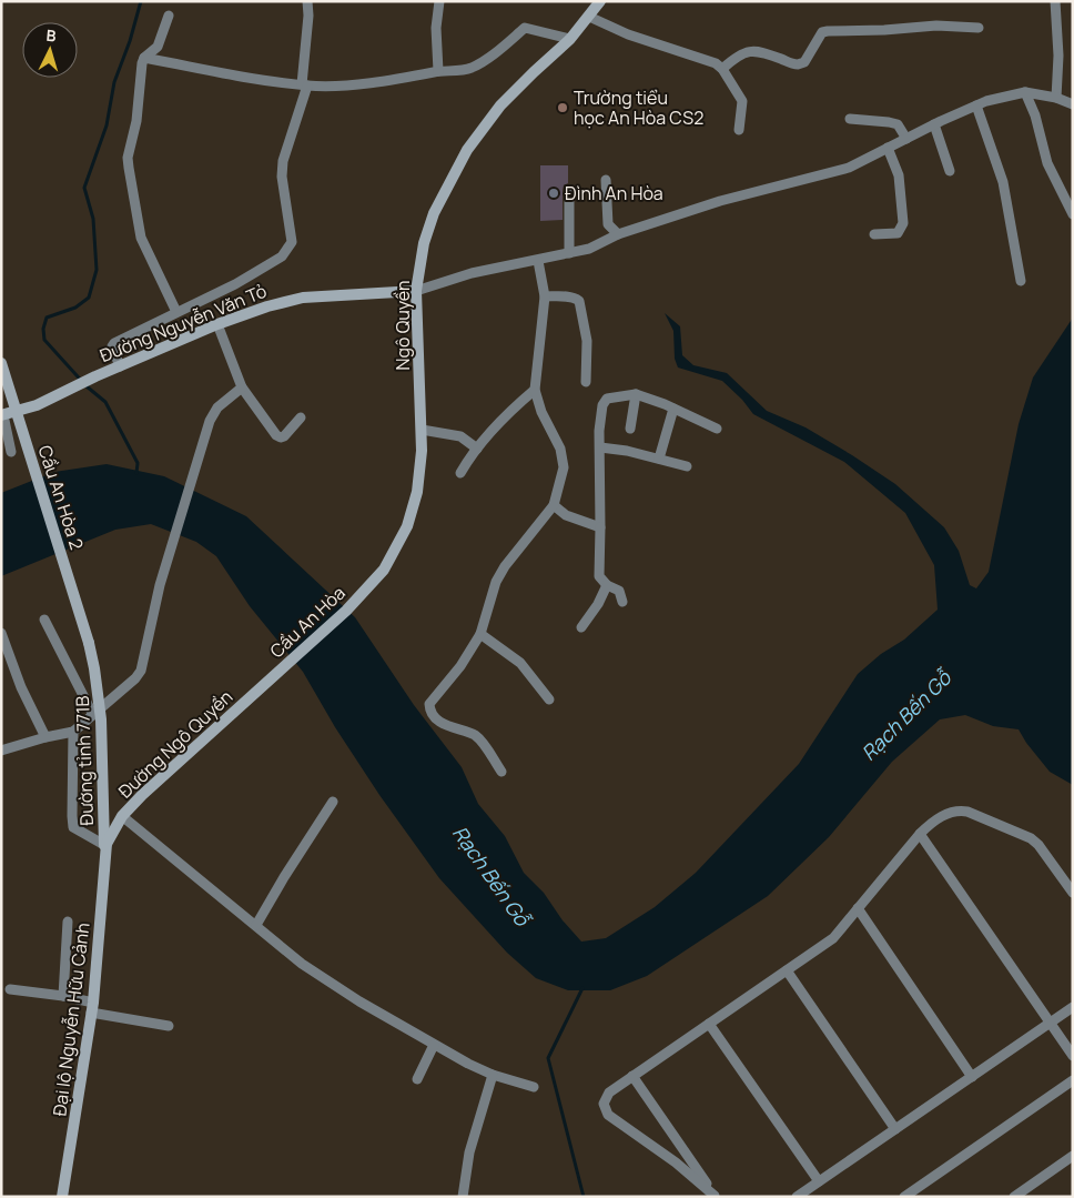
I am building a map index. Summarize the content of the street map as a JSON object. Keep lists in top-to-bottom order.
{
  "streets": {
    "street": [
      "Đường Nguyễn Văn Tỏ",
      "Ngô Quyền",
      "Cầu An Hòa 2",
      "Cầu An Hòa",
      "Đường Ngô Quyền",
      "Đường tỉnh 771B",
      "Đại lộ Nguyễn Hữu Cảnh"
    ]
  },
  "crossings": [
    ["Đường Nguyễn Văn Tỏ", "Ngô Quyền"],
    ["Ngô Quyền", "Cầu An Hòa"],
    ["Cầu An Hòa 2", "Đường tỉnh 771B"],
    ["Cầu An Hòa", "Đường Ngô Quyền"],
    ["Đường Ngô Quyền", "Đường tỉnh 771B"],
    ["Đường tỉnh 771B", "Đại lộ Nguyễn Hữu Cảnh"]
  ],
  "water": ["Rạch Bến Gỗ"],
  "places": ["Trường tiểu học An Hòa CS2", "Đình An Hòa"],
  "north": "top"
}
